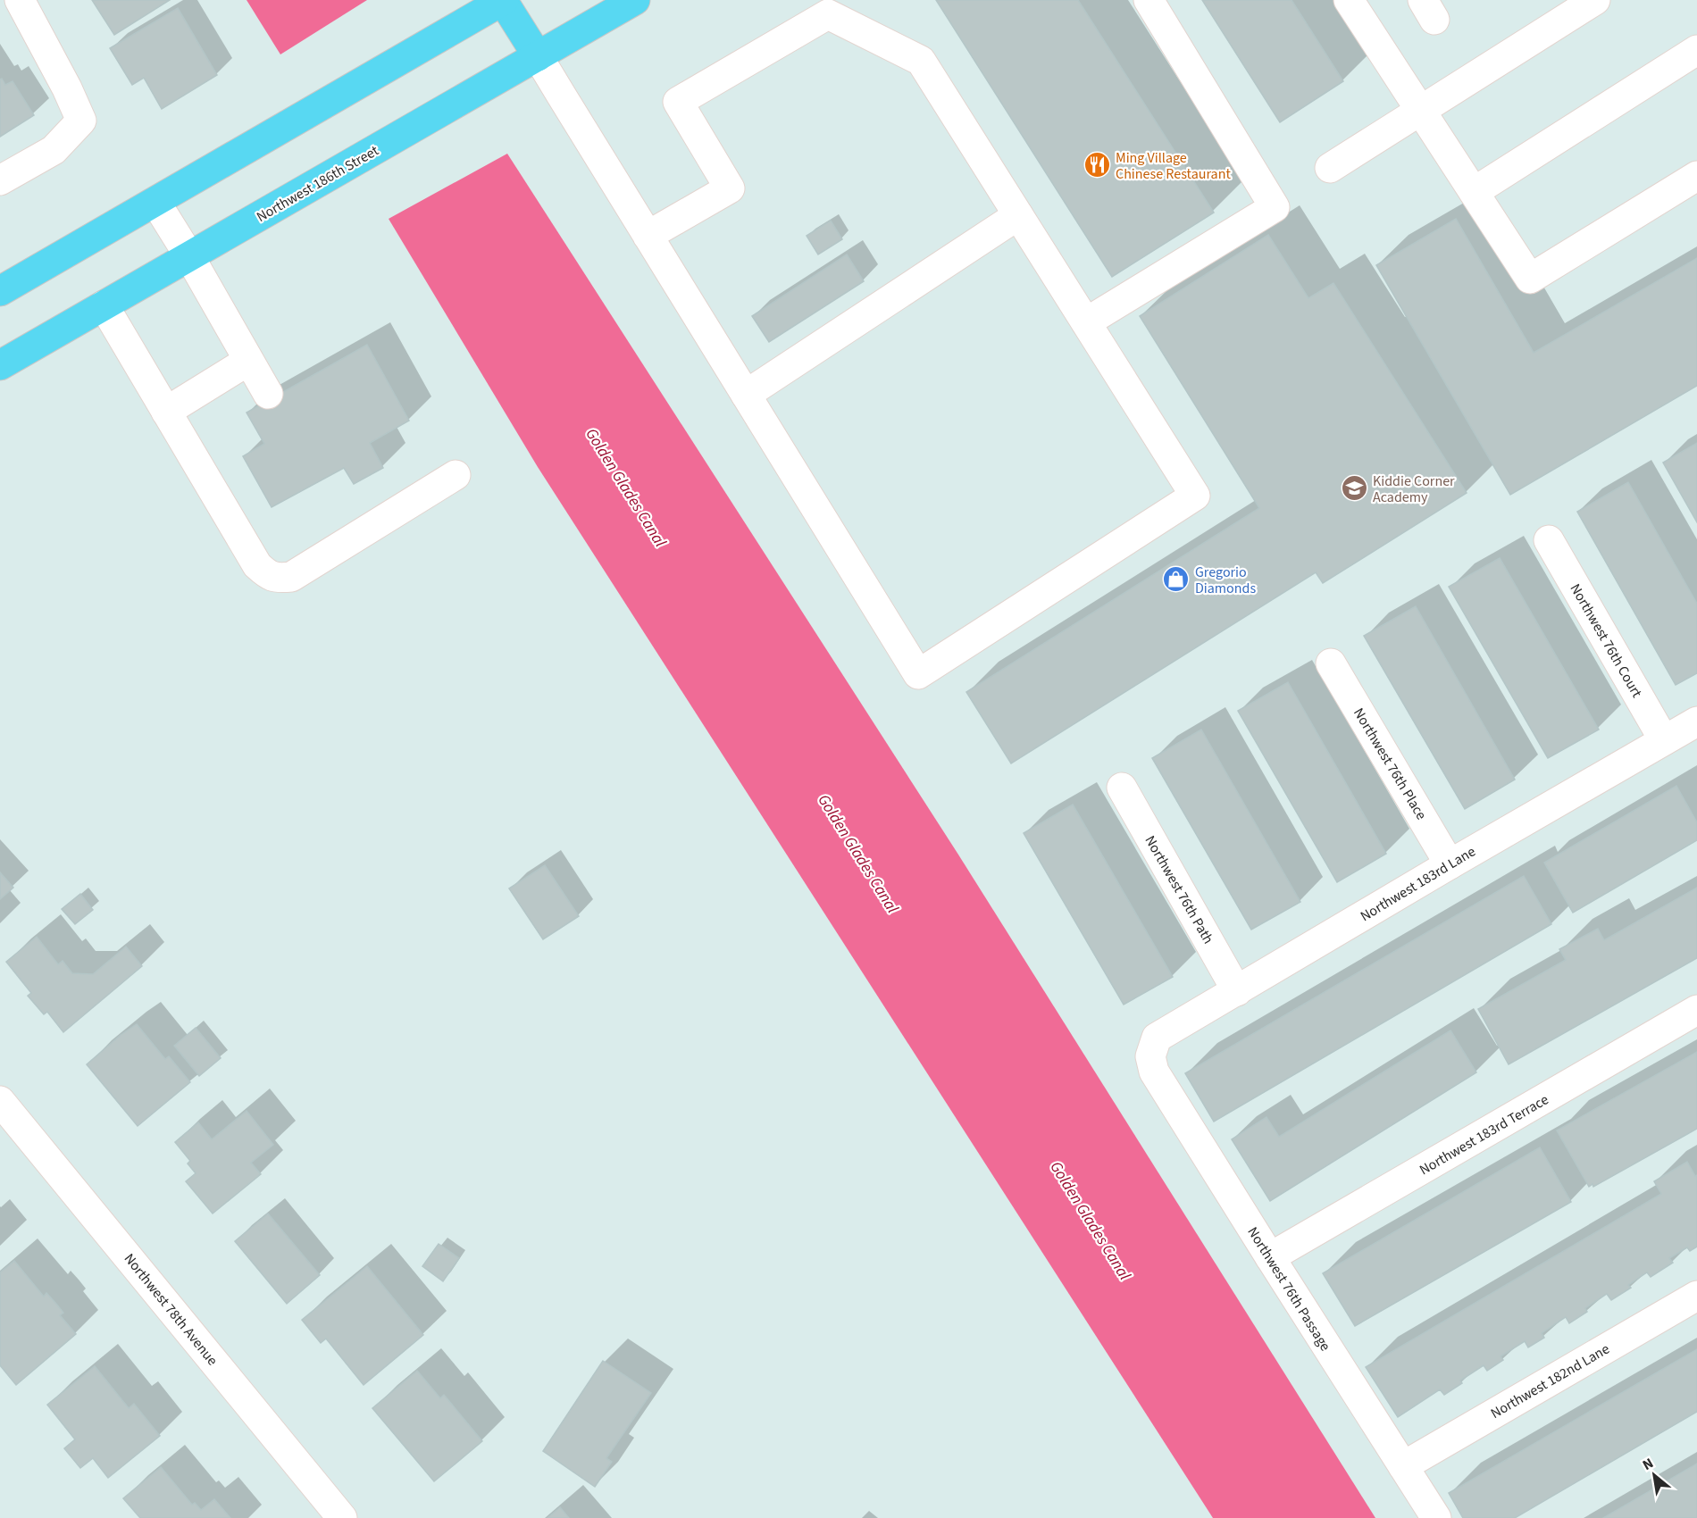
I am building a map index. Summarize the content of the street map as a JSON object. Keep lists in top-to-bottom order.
{
  "streets": {
    "main road": ["Northwest 186th Street"],
    "street": [
      "Northwest 76th Court",
      "Northwest 76th Place",
      "Northwest 183rd Lane",
      "Northwest 76th Path",
      "Northwest 183rd Terrace",
      "Northwest 76th Passage",
      "Northwest 78th Avenue",
      "Northwest 182nd Lane"
    ]
  },
  "crossings": [
    ["Northwest 76th Court", "Northwest 183rd Lane"],
    ["Northwest 76th Place", "Northwest 183rd Lane"],
    ["Northwest 183rd Lane", "Northwest 76th Path"],
    ["Northwest 183rd Lane", "Northwest 76th Passage"],
    ["Northwest 183rd Terrace", "Northwest 76th Passage"],
    ["Northwest 76th Passage", "Northwest 182nd Lane"]
  ],
  "water": ["Golden Glades Canal"],
  "places": {
    "restaurant": ["Ming Village Chinese Restaurant"],
    "school or university": ["Kiddie Corner Academy"],
    "shop": ["Gregorio Diamonds"]
  },
  "north": "top left"
}
